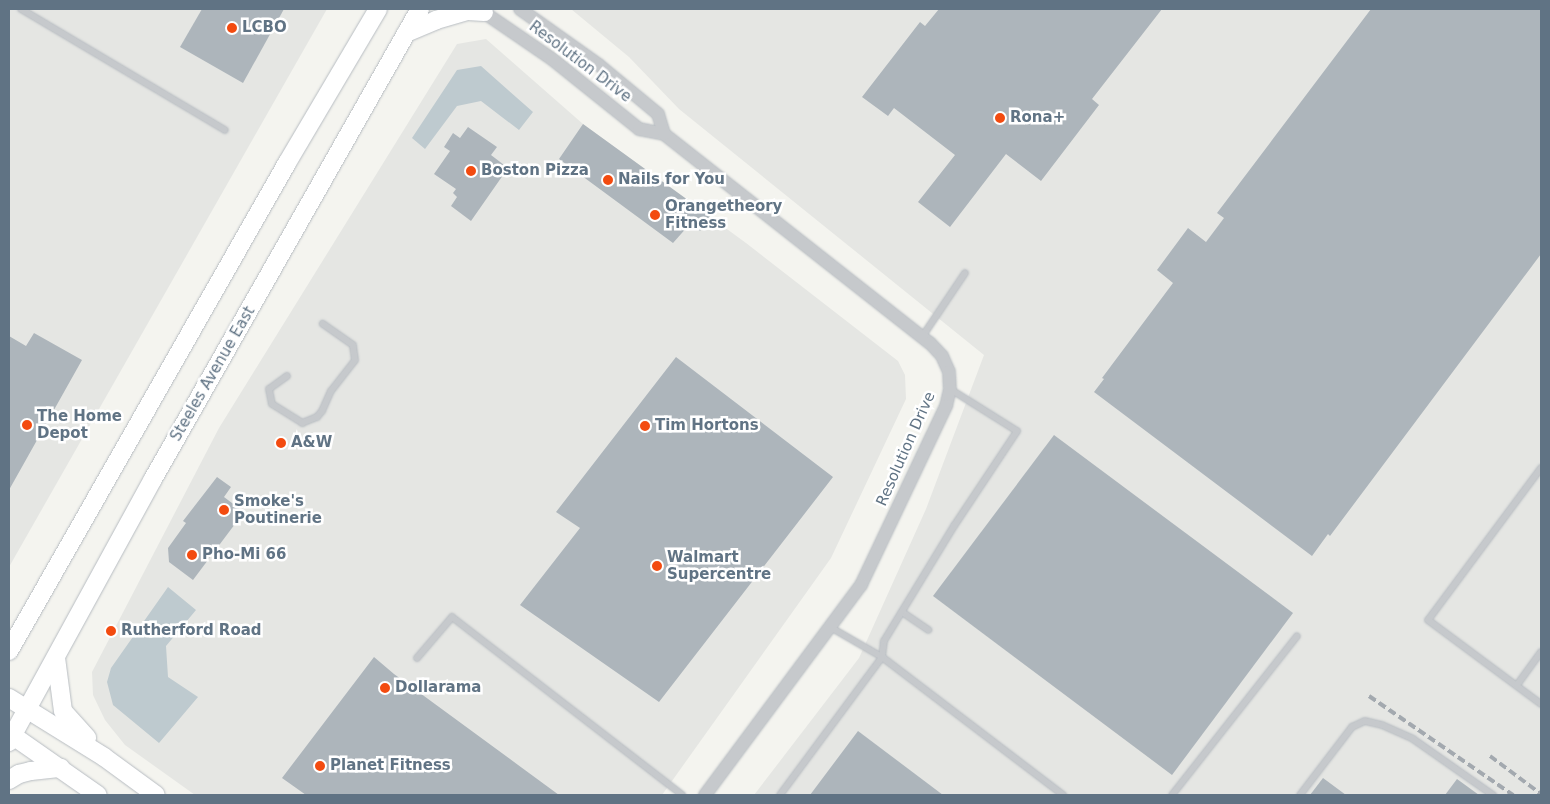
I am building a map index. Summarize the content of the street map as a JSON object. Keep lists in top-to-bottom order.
{
  "streets": {
    "main road": ["Steeles Avenue East"],
    "street": ["Resolution Drive"]
  },
  "places": [
    "LCBO",
    "Rona+",
    "Boston Pizza",
    "Nails for You",
    "Orangetheory Fitness",
    "The Home Depot",
    "Tim Hortons",
    "A&W",
    "Smoke's Poutinerie",
    "Pho-Mi 66",
    "Walmart Supercentre",
    "Rutherford Road",
    "Dollarama",
    "Planet Fitness"
  ]
}
